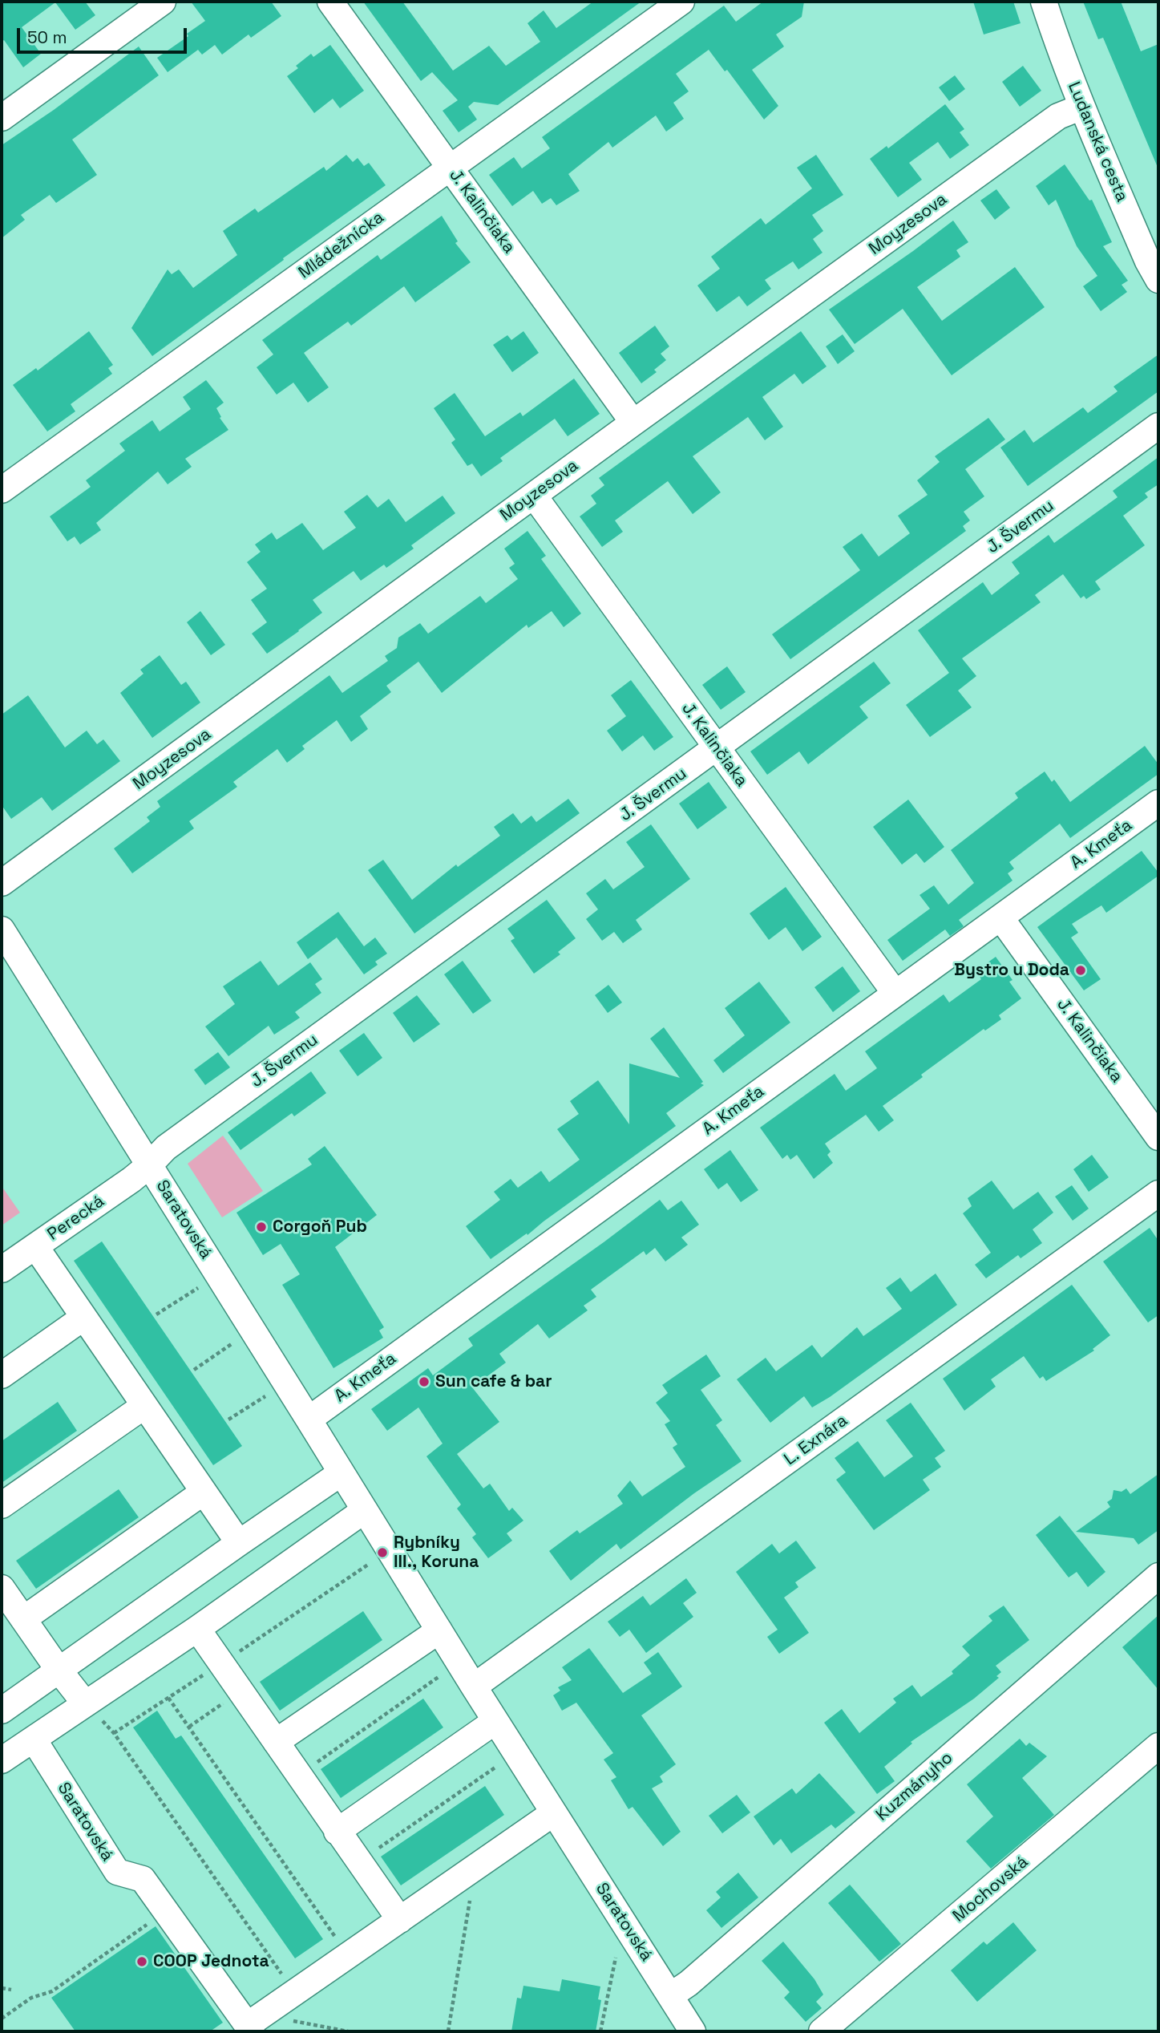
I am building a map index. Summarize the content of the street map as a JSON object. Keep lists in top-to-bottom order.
{
  "streets": {
    "street": [
      "Ludanská cesta",
      "J. Kalinčiaka",
      "Moyzesova",
      "Mládežnícka",
      "J. Švermu",
      "A. Kmeťa",
      "Perecká",
      "Saratovská",
      "L. Exnára",
      "Kuzmányho",
      "Mochovská"
    ]
  },
  "crossings": [
    ["Ludanská cesta", "Moyzesova"],
    ["J. Kalinčiaka", "Moyzesova"],
    ["J. Kalinčiaka", "Mládežnícka"],
    ["J. Kalinčiaka", "J. Švermu"],
    ["J. Kalinčiaka", "A. Kmeťa"],
    ["J. Švermu", "Perecká"],
    ["J. Švermu", "Saratovská"],
    ["A. Kmeťa", "Saratovská"],
    ["Perecká", "Saratovská"],
    ["Saratovská", "L. Exnára"],
    ["Saratovská", "Kuzmányho"]
  ],
  "places": [
    "Bystro u Doda",
    "Corgoň Pub",
    "Sun cafe & bar",
    "Rybníky III., Koruna",
    "COOP Jednota"
  ],
  "scale_bar": "50 m"
}
